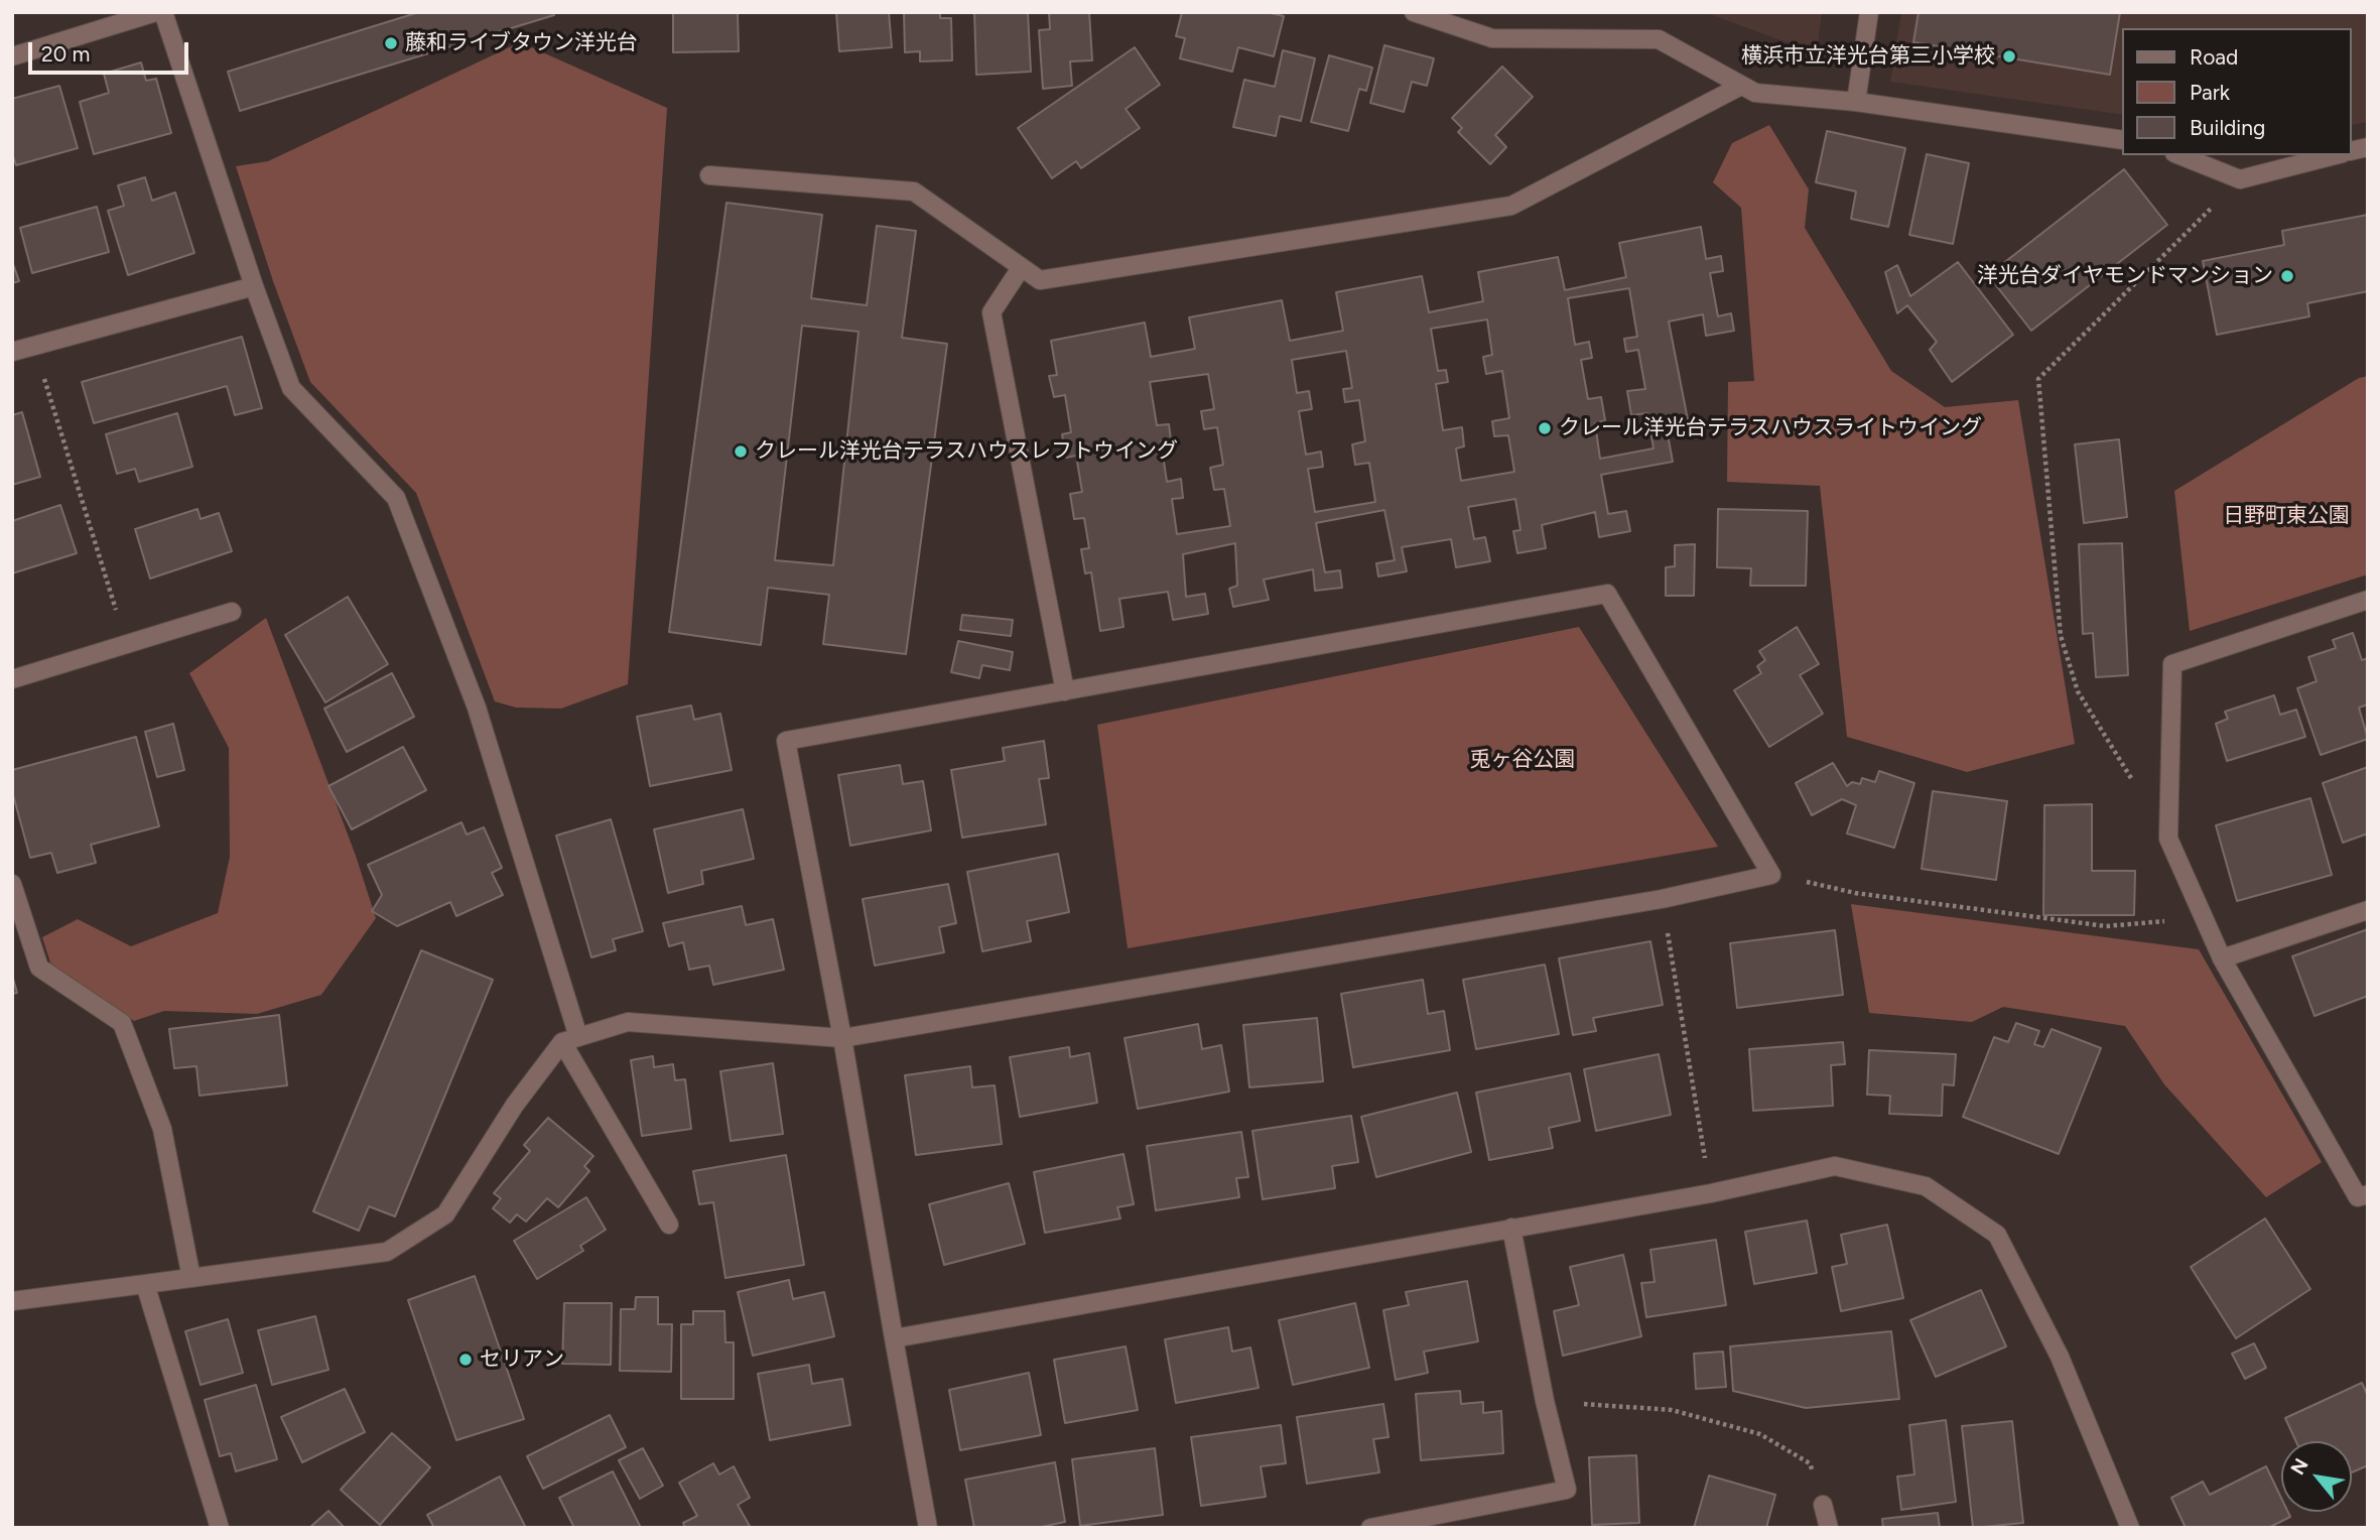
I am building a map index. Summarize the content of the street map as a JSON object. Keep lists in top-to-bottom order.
{
  "parks": ["日野町東公園", "兎ヶ谷公園"],
  "places": [
    "藤和ライブタウン洋光台",
    "横浜市立洋光台第三小学校",
    "洋光台ダイヤモンドマンション",
    "クレール洋光台テラスハウスライトウイング",
    "クレール洋光台テラスハウスレフトウイング",
    "セリアン"
  ],
  "legend": ["Road", "Park", "Building"],
  "scale_bar": "20 m",
  "north": "top left"
}
